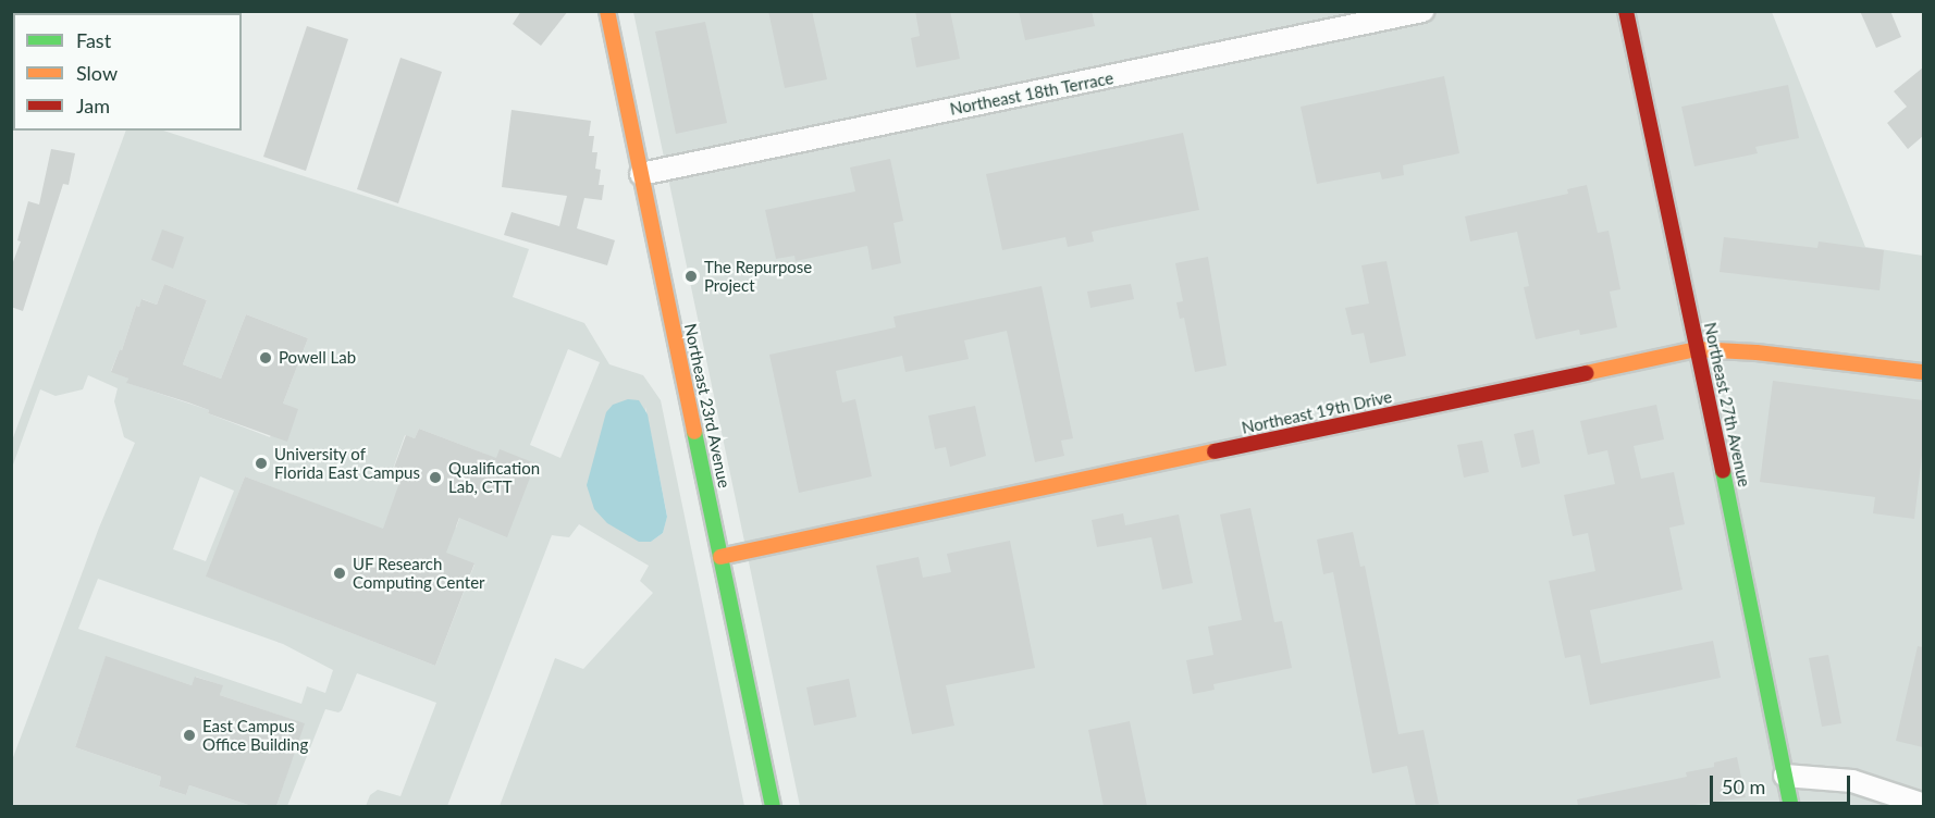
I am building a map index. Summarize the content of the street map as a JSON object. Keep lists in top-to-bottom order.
{
  "streets": {
    "street": [
      "Northeast 18th Terrace",
      "Northeast 27th Avenue",
      "Northeast 23rd Avenue",
      "Northeast 19th Drive"
    ]
  },
  "crossings": [
    ["Northeast 18th Terrace", "Northeast 23rd Avenue"],
    ["Northeast 27th Avenue", "Northeast 19th Drive"],
    ["Northeast 23rd Avenue", "Northeast 19th Drive"]
  ],
  "places": [
    "The Repurpose Project",
    "Powell Lab",
    "University of Florida East Campus",
    "Qualification Lab, CTT",
    "UF Research Computing Center",
    "East Campus Office Building"
  ],
  "legend": ["Fast", "Slow", "Jam"],
  "scale_bar": "50 m"
}
